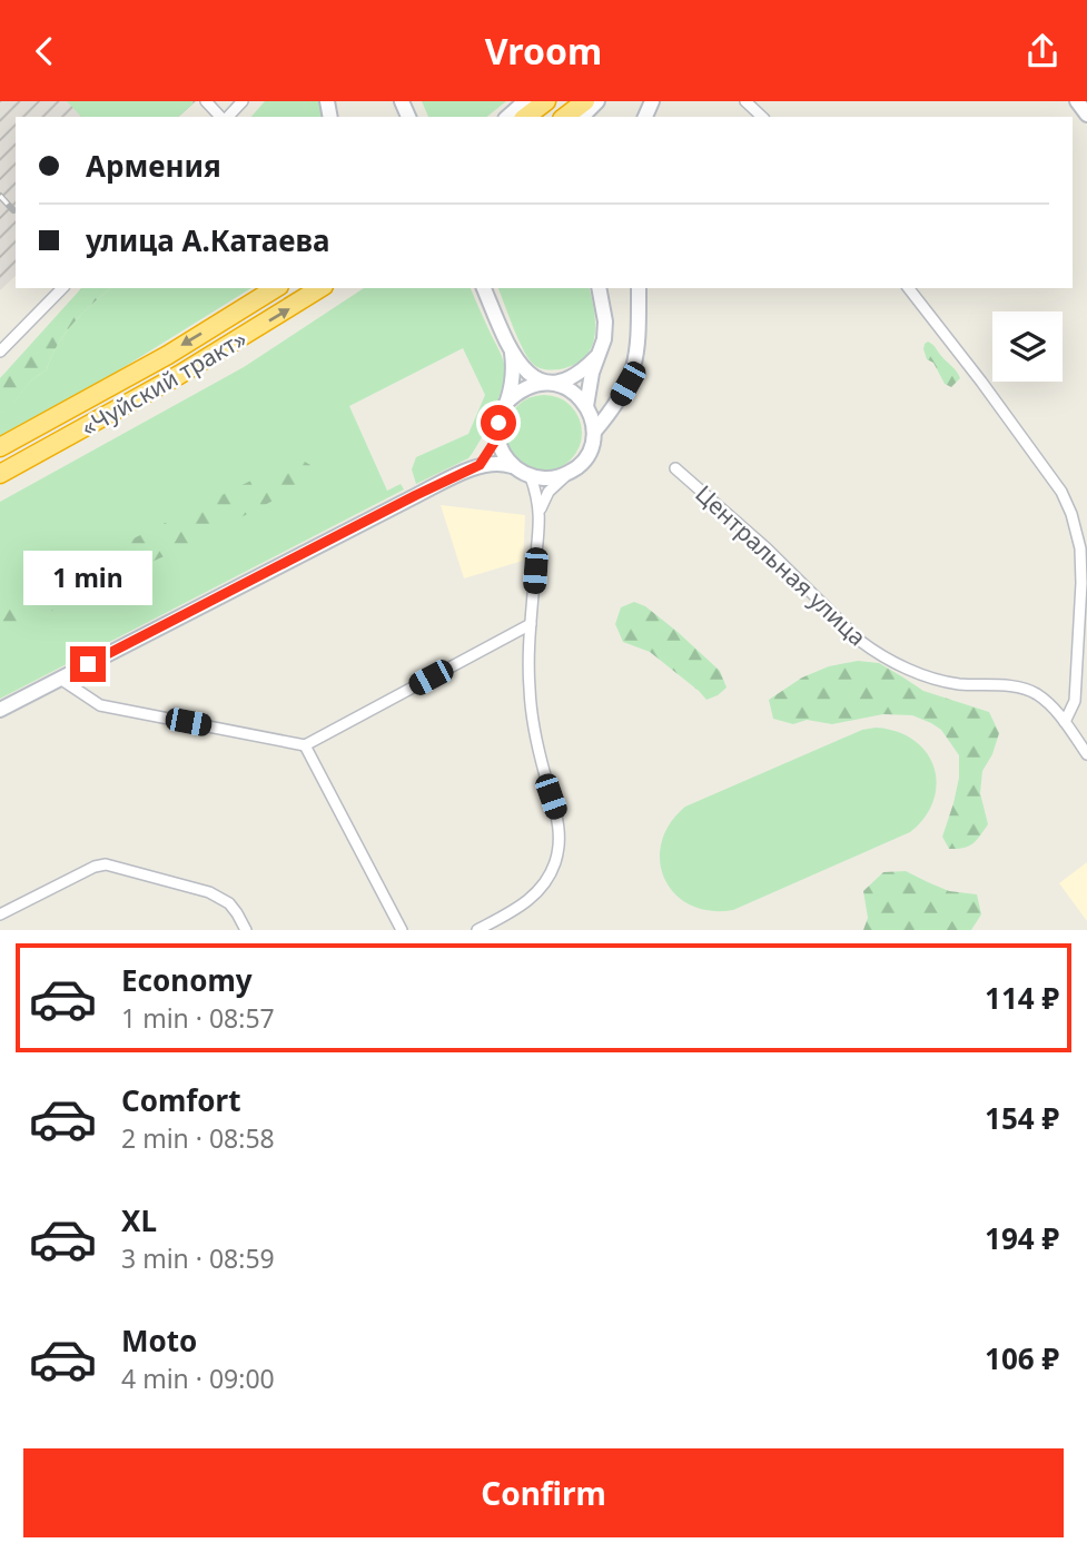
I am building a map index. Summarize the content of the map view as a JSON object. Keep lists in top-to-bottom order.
{
  "streets": {
    "highway": ["«Чуйский тракт»"],
    "street": ["Центральная улица"]
  },
  "page": {
    "header": "Vroom",
    "banner": ["Армения", "улица А.Катаева"],
    "bubble": "1 min",
    "list": [
      {
        "name": "Economy",
        "note": "1 min · 08:57",
        "value": "114 ₽"
      },
      {
        "name": "Comfort",
        "note": "2 min · 08:58",
        "value": "154 ₽"
      },
      {
        "name": "XL",
        "note": "3 min · 08:59",
        "value": "194 ₽"
      },
      {
        "name": "Moto",
        "note": "4 min · 09:00",
        "value": "106 ₽"
      }
    ],
    "buttons": "Confirm"
  }
}
